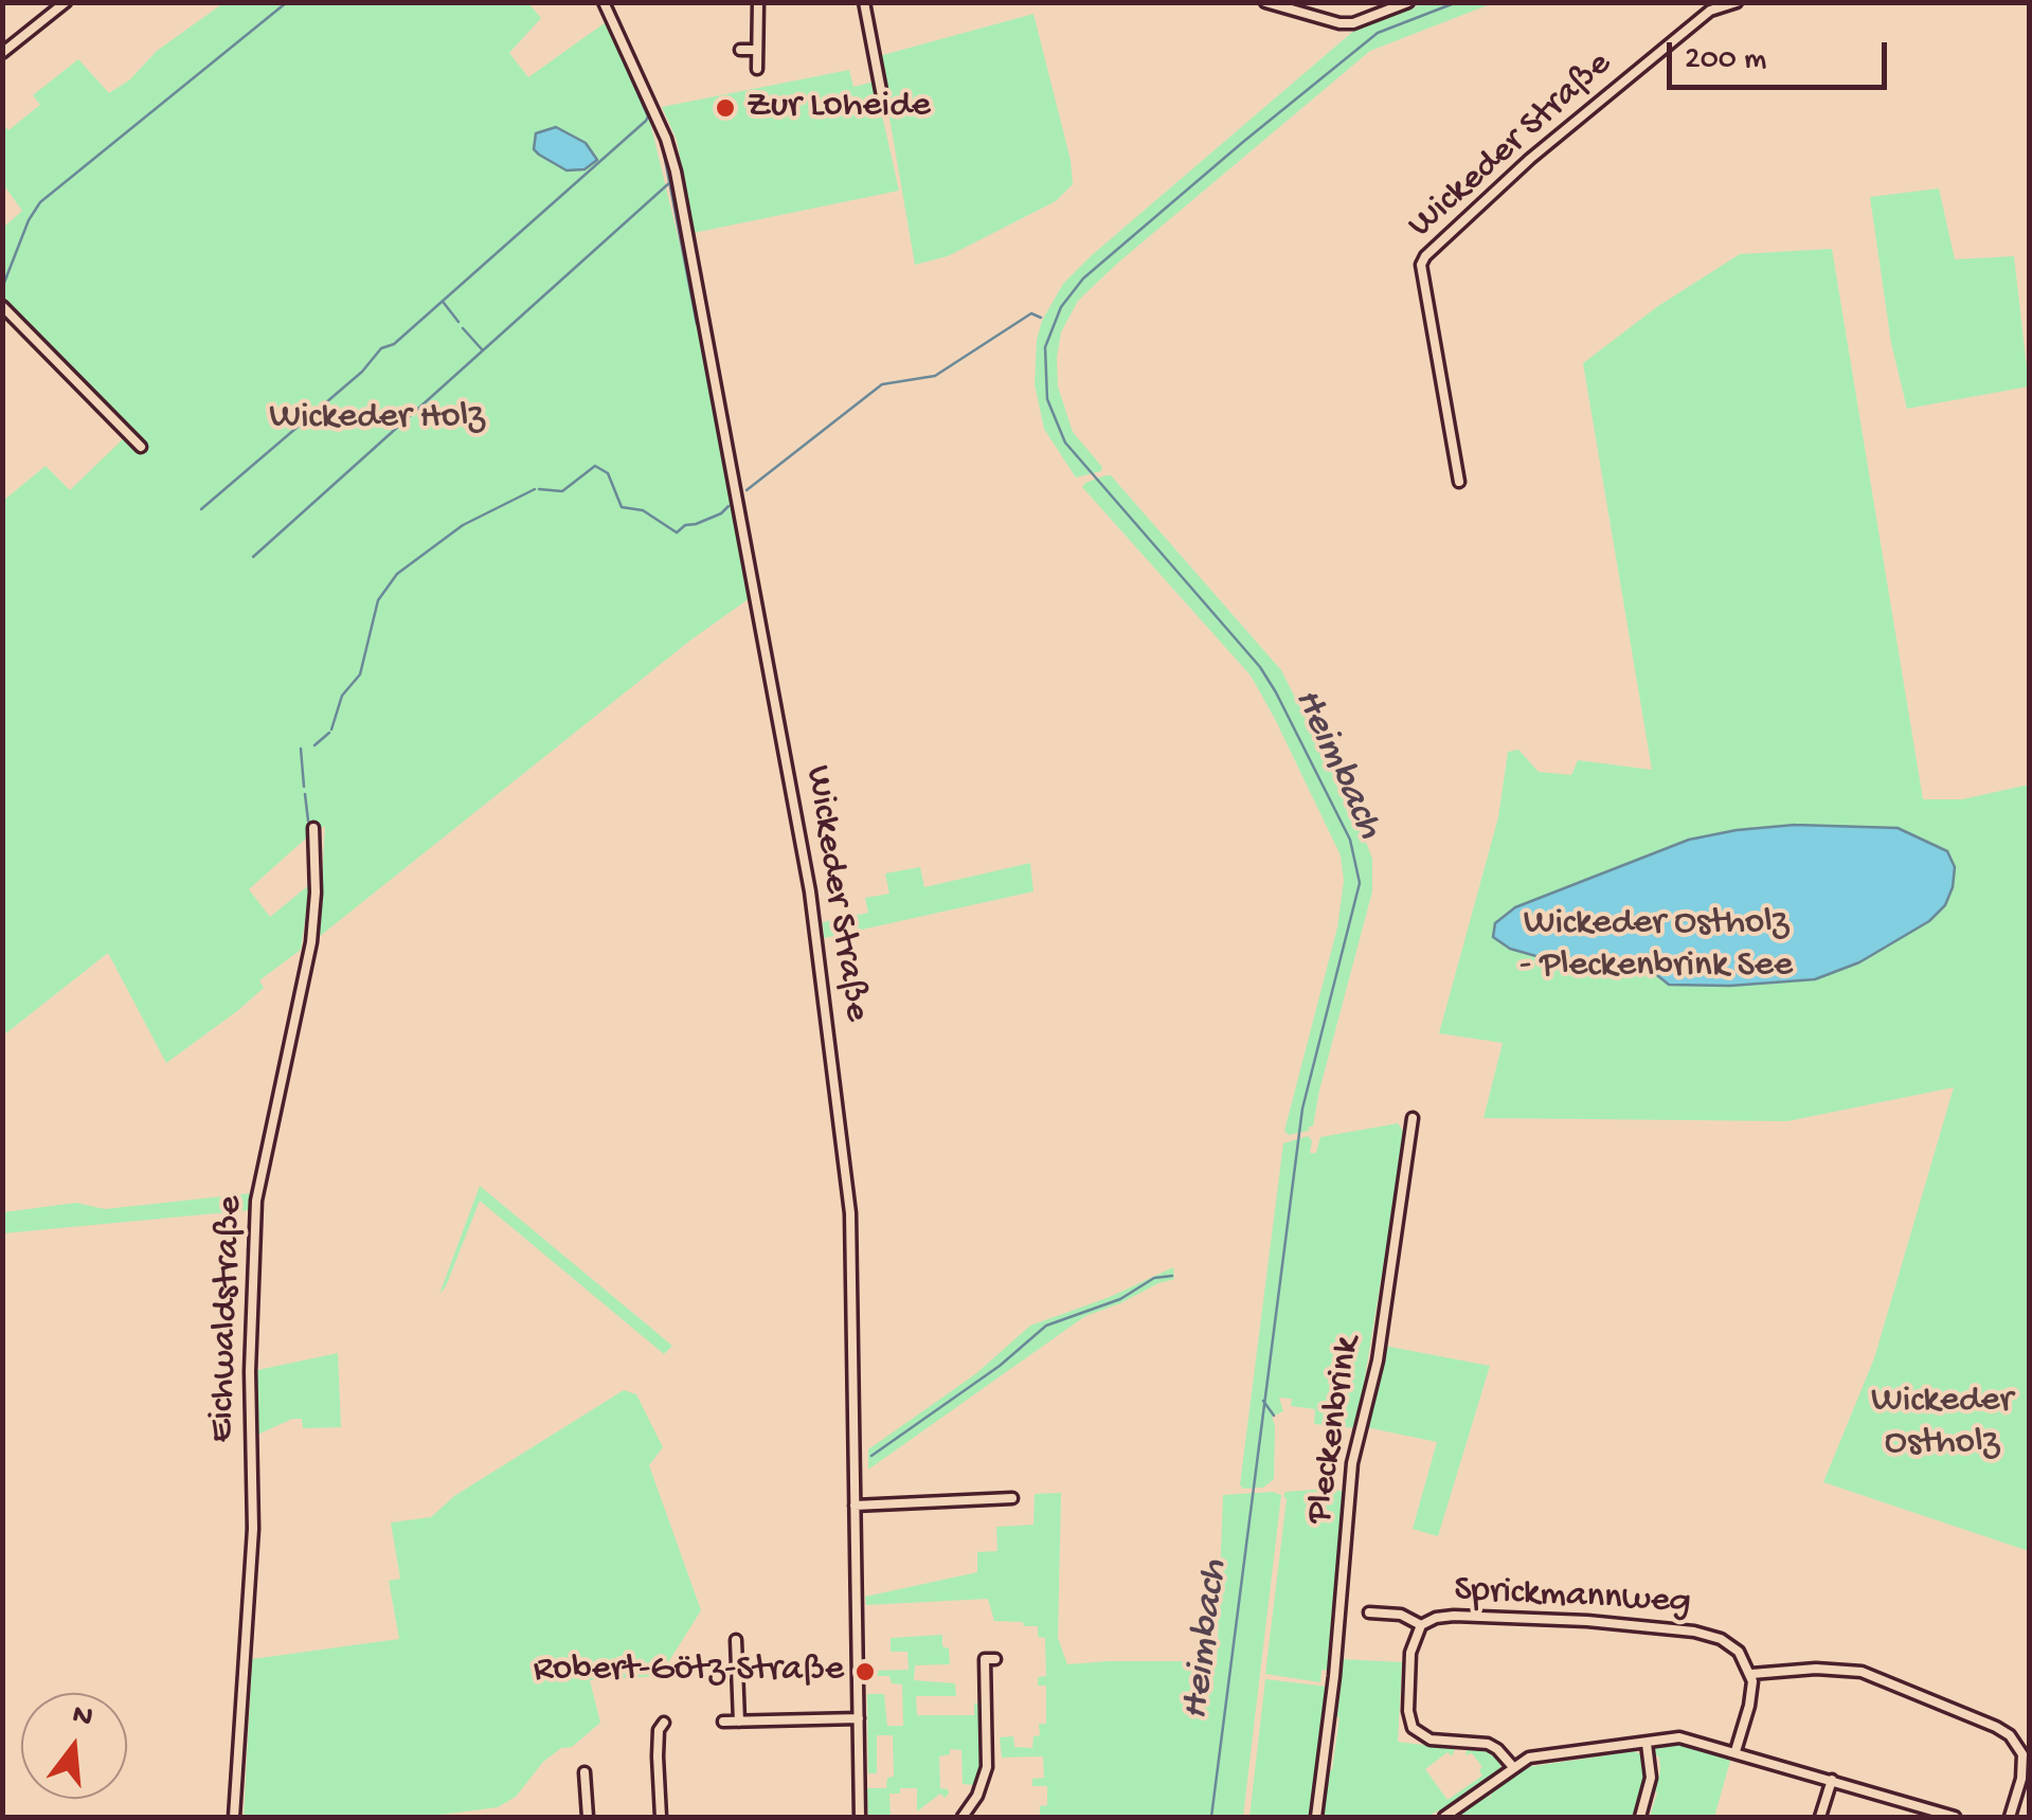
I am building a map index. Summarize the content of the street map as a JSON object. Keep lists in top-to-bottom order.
{
  "streets": {
    "street": [
      "Wickeder Straße",
      "Eichwaldstraße",
      "Pleckenbrink",
      "Sprickmannweg"
    ]
  },
  "water": ["Heimbach"],
  "parks": ["Wickeder Holz", "Wickeder Ostholz - Pleckenbrink See", "Wickeder Ostholz"],
  "places": ["Zur Loheide", "Robert-Götz-Straße"],
  "scale_bar": "200 m",
  "north": "top"
}
